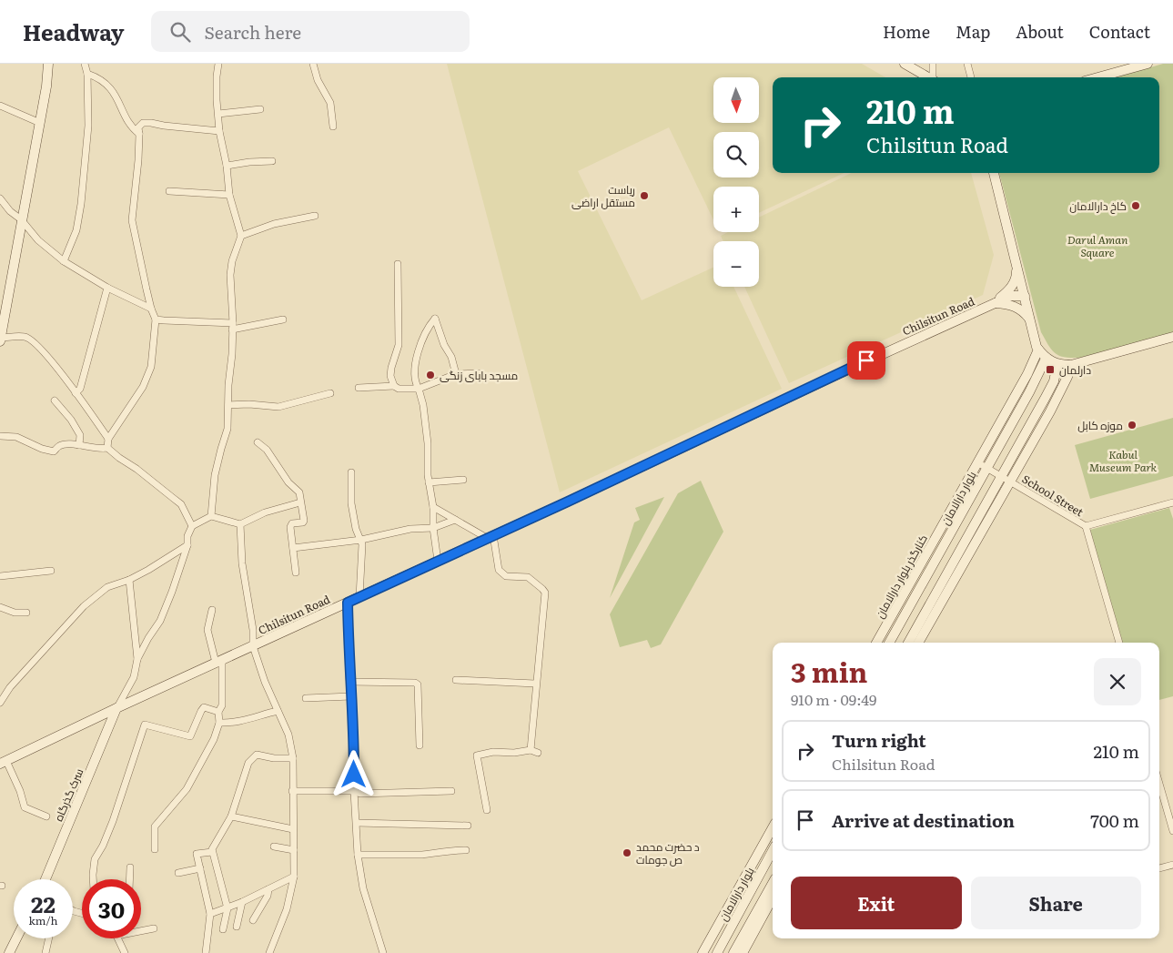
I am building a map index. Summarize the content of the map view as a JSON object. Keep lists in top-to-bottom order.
{
  "streets": {
    "main road": [
      "Chilsitun Road",
      "بلوار دارالامان",
      "کنارگذر بلوار دارالامان",
      "سرک گذرگاه"
    ],
    "street": ["School Street"]
  },
  "crossings": [
    ["Chilsitun Road", "سرک گذرگاه"],
    ["School Street", "بلوار دارالامان"],
    ["School Street", "کنارگذر بلوار دارالامان"]
  ],
  "parks": ["Darul Aman Square", "Kabul Museum Park"],
  "places": {
    "other": [
      "ریاست مستقل اراضی",
      "کاخ دارالامان",
      "مسجد بابای زنگی",
      "موزه کابل",
      "د حضرت محمد ص جومات"
    ],
    "transit": ["دارلمان"]
  },
  "north": "bottom",
  "page": {
    "header": "Headway",
    "search": "Search here",
    "nav": [
      "Home",
      "Map",
      "About",
      "Contact"
    ],
    "map_buttons": ["+", "−"],
    "turn": ["210 m", "Chilsitun Road"],
    "heading": ["3 min", "910 m · 09:49"],
    "list": [
      {
        "name": "Turn right",
        "note": "Chilsitun Road",
        "value": "210 m"
      },
      {
        "name": "Arrive at destination",
        "value": "700 m"
      }
    ],
    "buttons": ["Exit", "Share"],
    "speed": "22 km/h",
    "limit": "30"
  }
}
